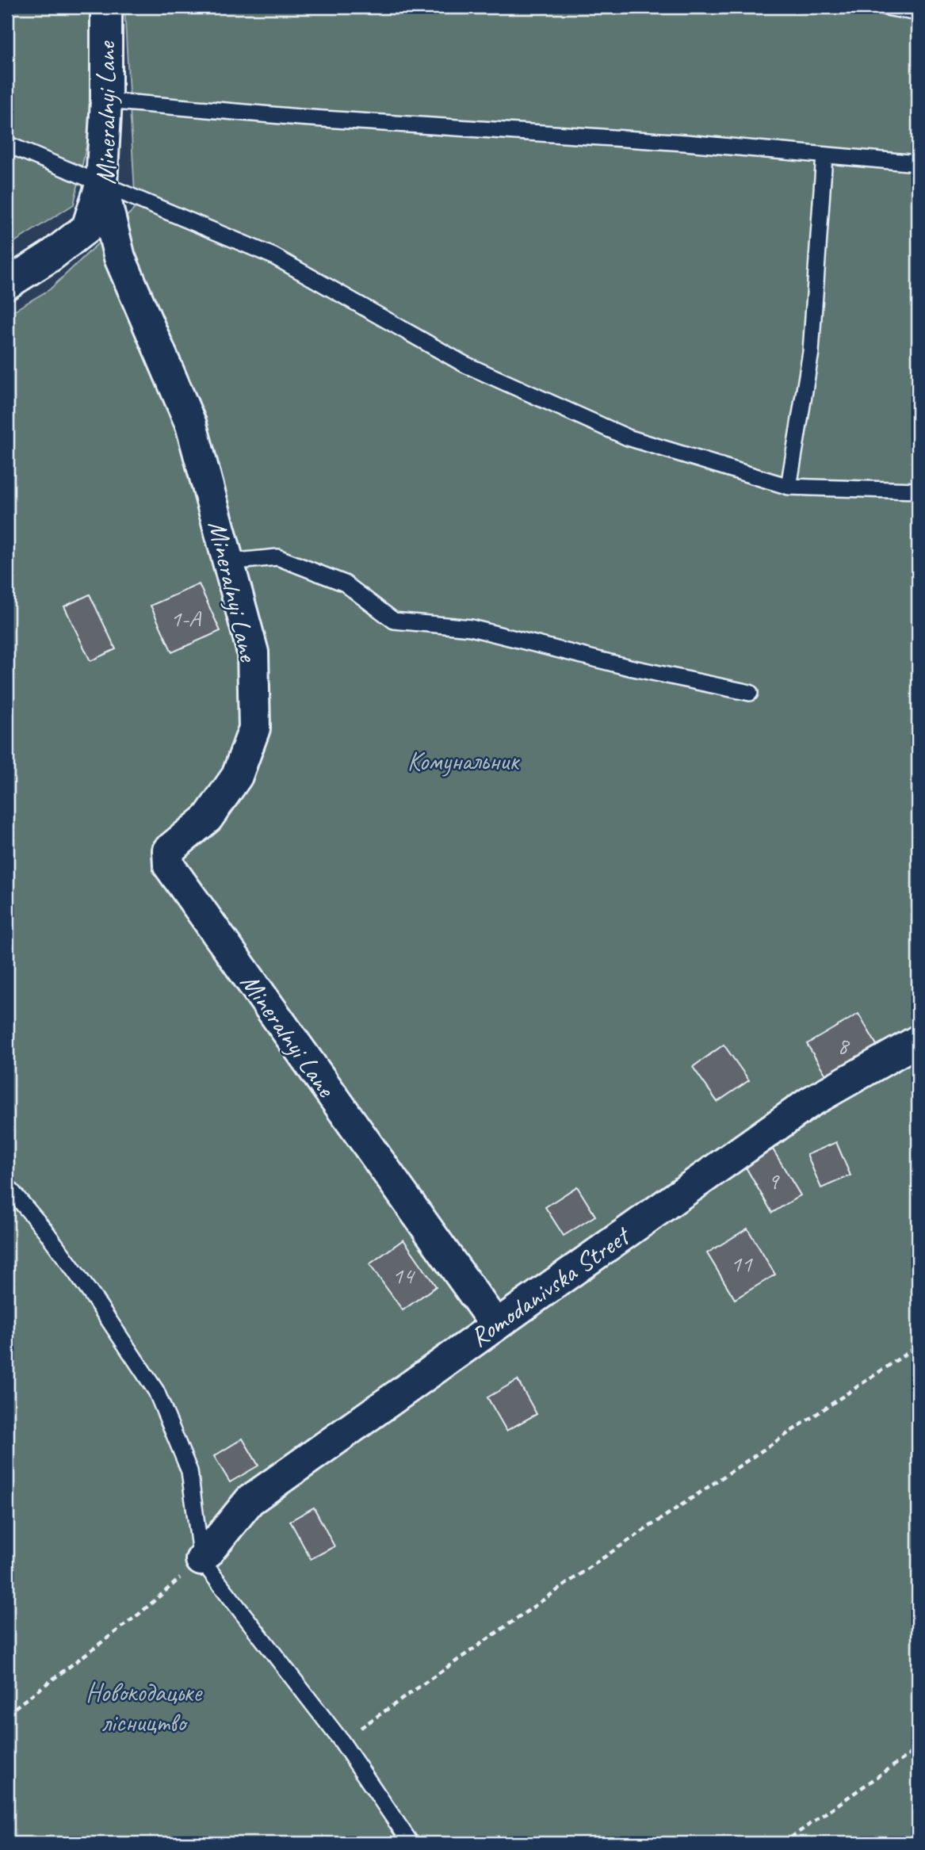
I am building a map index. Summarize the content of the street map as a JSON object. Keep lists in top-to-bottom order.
{
  "streets": {
    "street": ["Mineralnyi Lane", "Romodanivska Street"]
  },
  "crossings": [
    ["Mineralnyi Lane", "Romodanivska Street"]
  ],
  "parks": ["Комунальник", "Новокодацьке лісництво"],
  "house_numbers": [
    "1-А",
    "8",
    "9",
    "11",
    "14"
  ]
}
